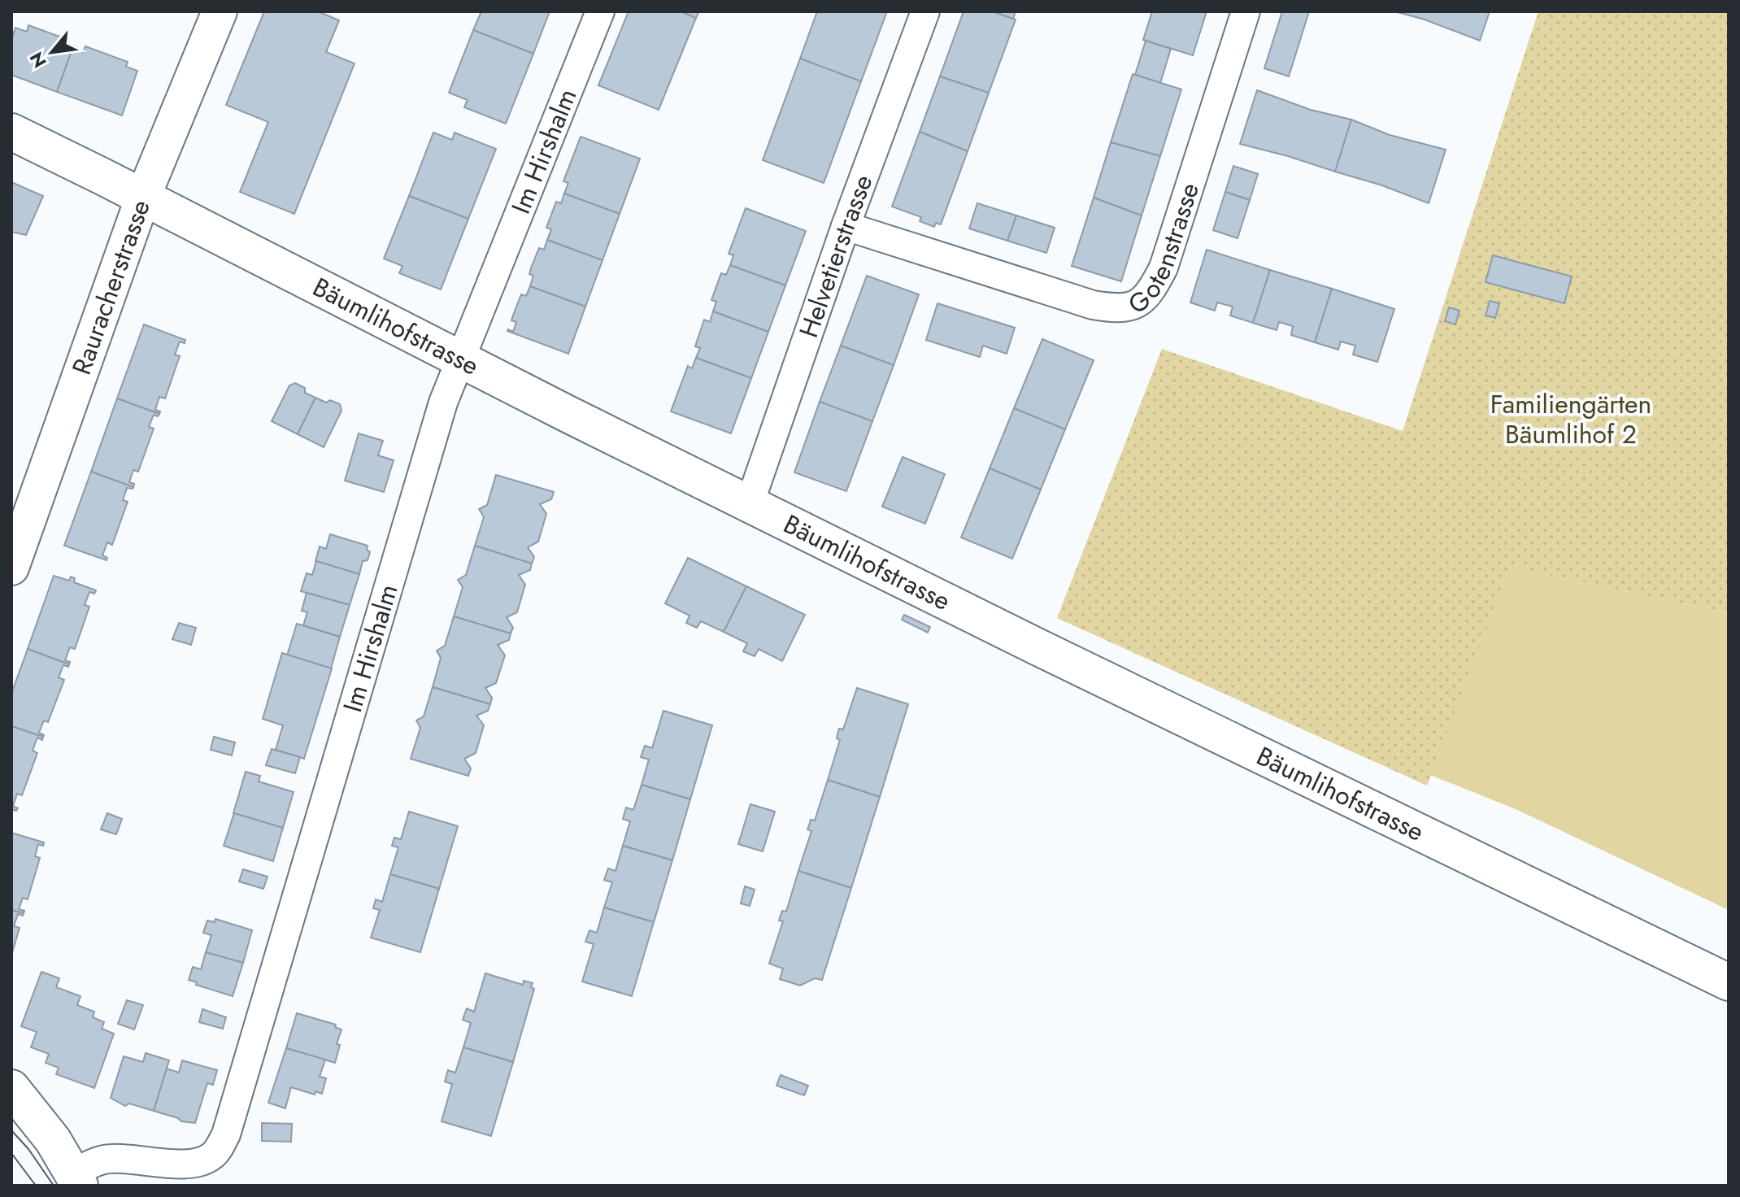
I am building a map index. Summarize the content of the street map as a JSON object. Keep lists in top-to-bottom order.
{
  "streets": {
    "main road": ["Bäumlihofstrasse"],
    "street": [
      "Im Hirshalm",
      "Gotenstrasse",
      "Helvetierstrasse",
      "Rauracherstrasse"
    ]
  },
  "crossings": [
    ["Im Hirshalm", "Bäumlihofstrasse"],
    ["Gotenstrasse", "Helvetierstrasse"],
    ["Helvetierstrasse", "Bäumlihofstrasse"],
    ["Rauracherstrasse", "Bäumlihofstrasse"]
  ],
  "parks": ["Familiengärten Bäumlihof 2"],
  "north": "bottom left"
}
